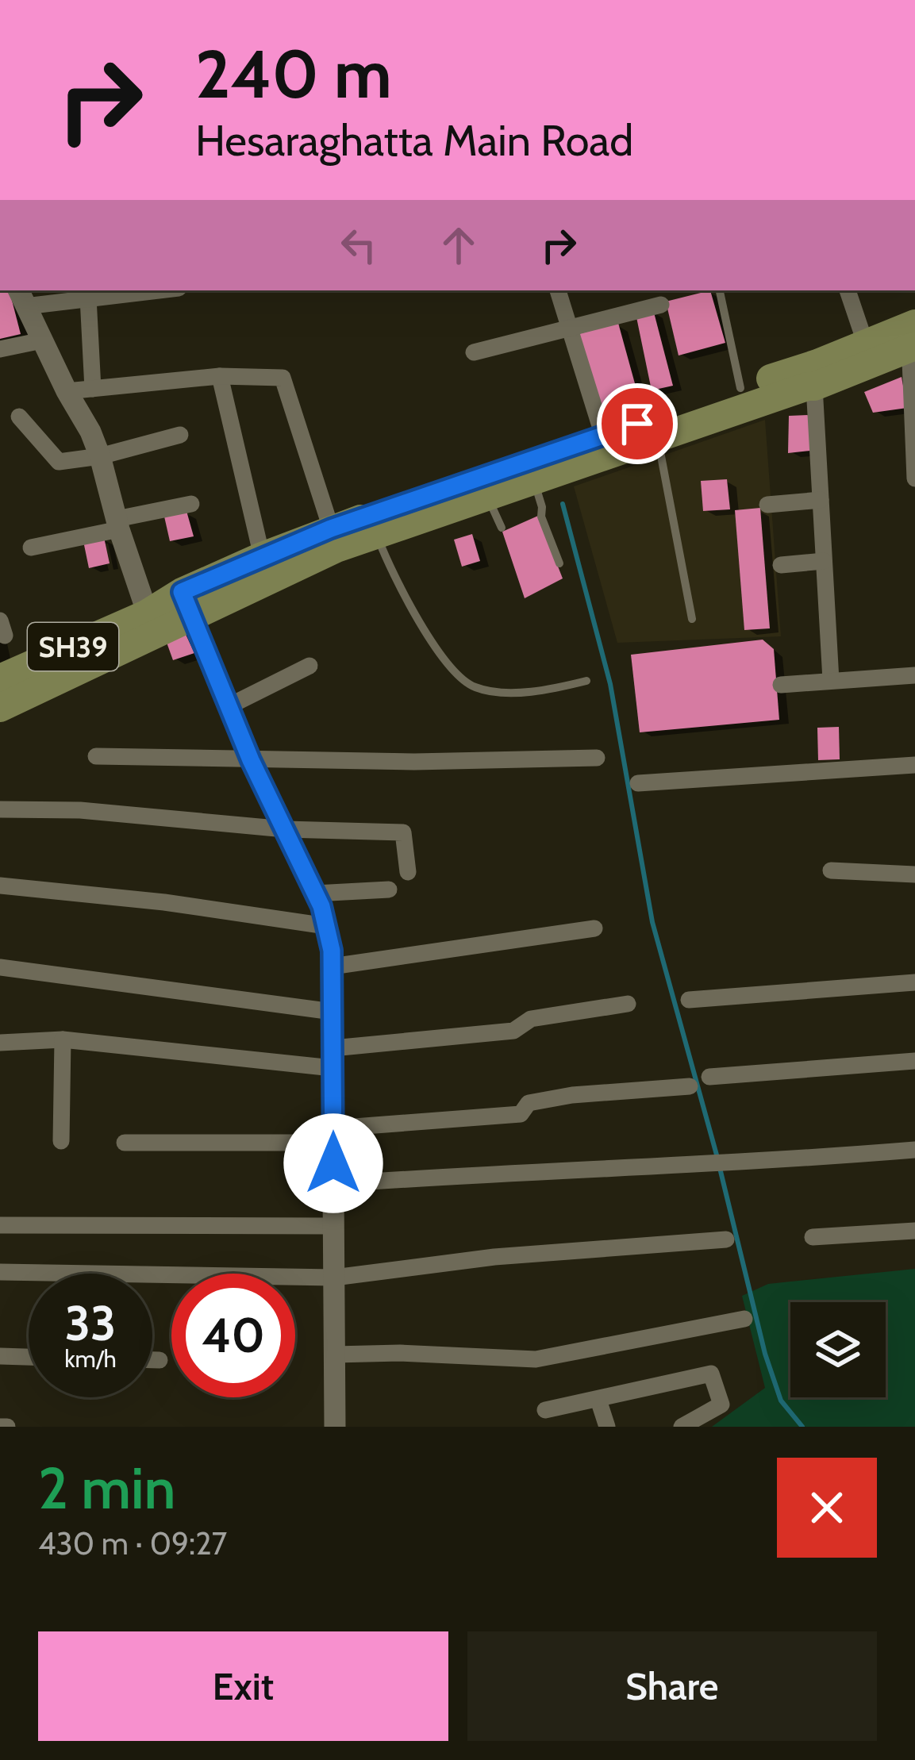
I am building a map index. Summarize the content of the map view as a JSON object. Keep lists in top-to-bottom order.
{
  "streets": {
    "main road": ["SH39"]
  },
  "page": {
    "turn": ["240 m", "Hesaraghatta Main Road"],
    "speed": "33 km/h",
    "limit": "40",
    "heading": ["2 min", "430 m · 09:27"],
    "buttons": ["Exit", "Share"]
  }
}
